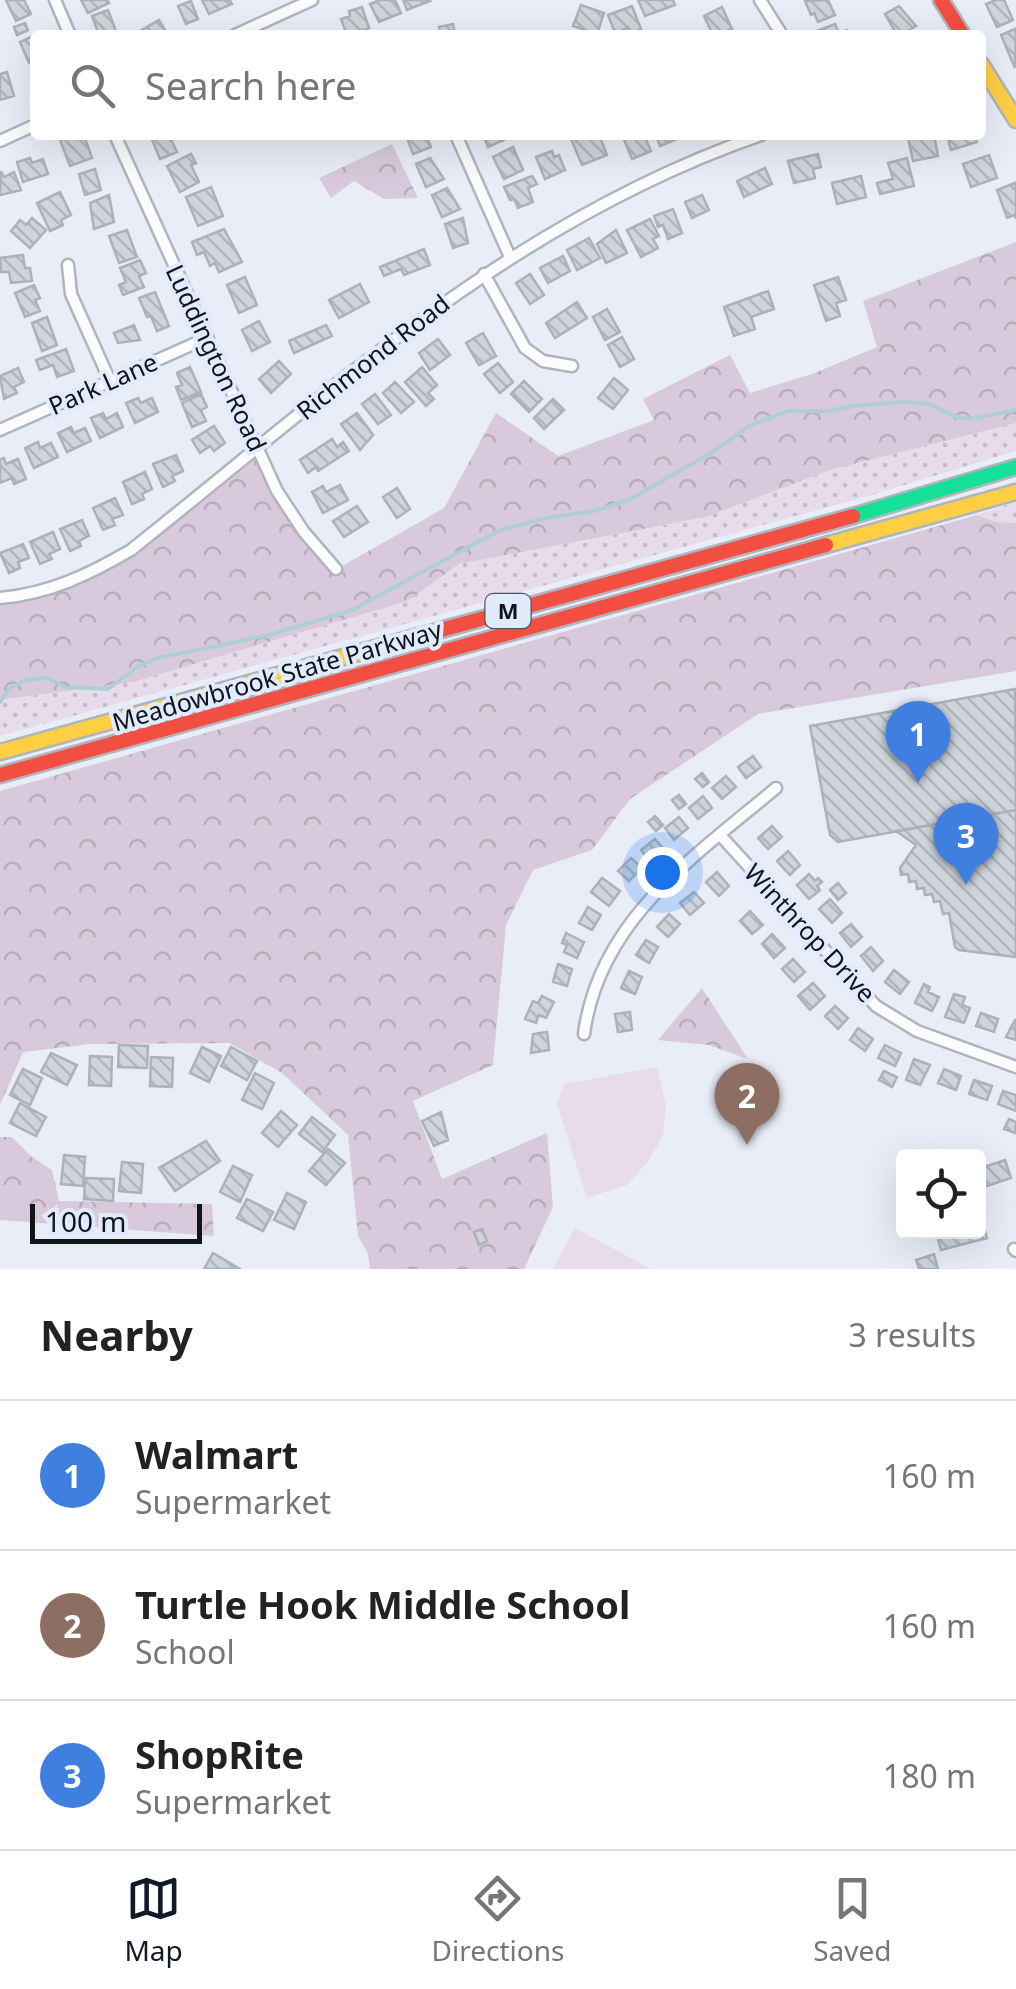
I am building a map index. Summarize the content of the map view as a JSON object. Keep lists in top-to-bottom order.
{
  "streets": {
    "main road": ["M", "Meadowbrook State Parkway"],
    "street": [
      "Richmond Road",
      "Luddington Road",
      "Park Lane",
      "Winthrop Drive"
    ]
  },
  "crossings": [
    ["Richmond Road", "Luddington Road"],
    ["Luddington Road", "Park Lane"]
  ],
  "scale_bar": "100 m",
  "page": {
    "search": "Search here",
    "pins": ["1", "3", "2"],
    "scale": "100 m",
    "heading": ["Nearby", "3 results"],
    "list": [
      {
        "mark": "1",
        "name": "Walmart",
        "note": "Supermarket",
        "value": "160 m"
      },
      {
        "mark": "2",
        "name": "Turtle Hook Middle School",
        "note": "School",
        "value": "160 m"
      },
      {
        "mark": "3",
        "name": "ShopRite",
        "note": "Supermarket",
        "value": "180 m"
      }
    ],
    "nav": ["Map", "Directions", "Saved"]
  }
}
